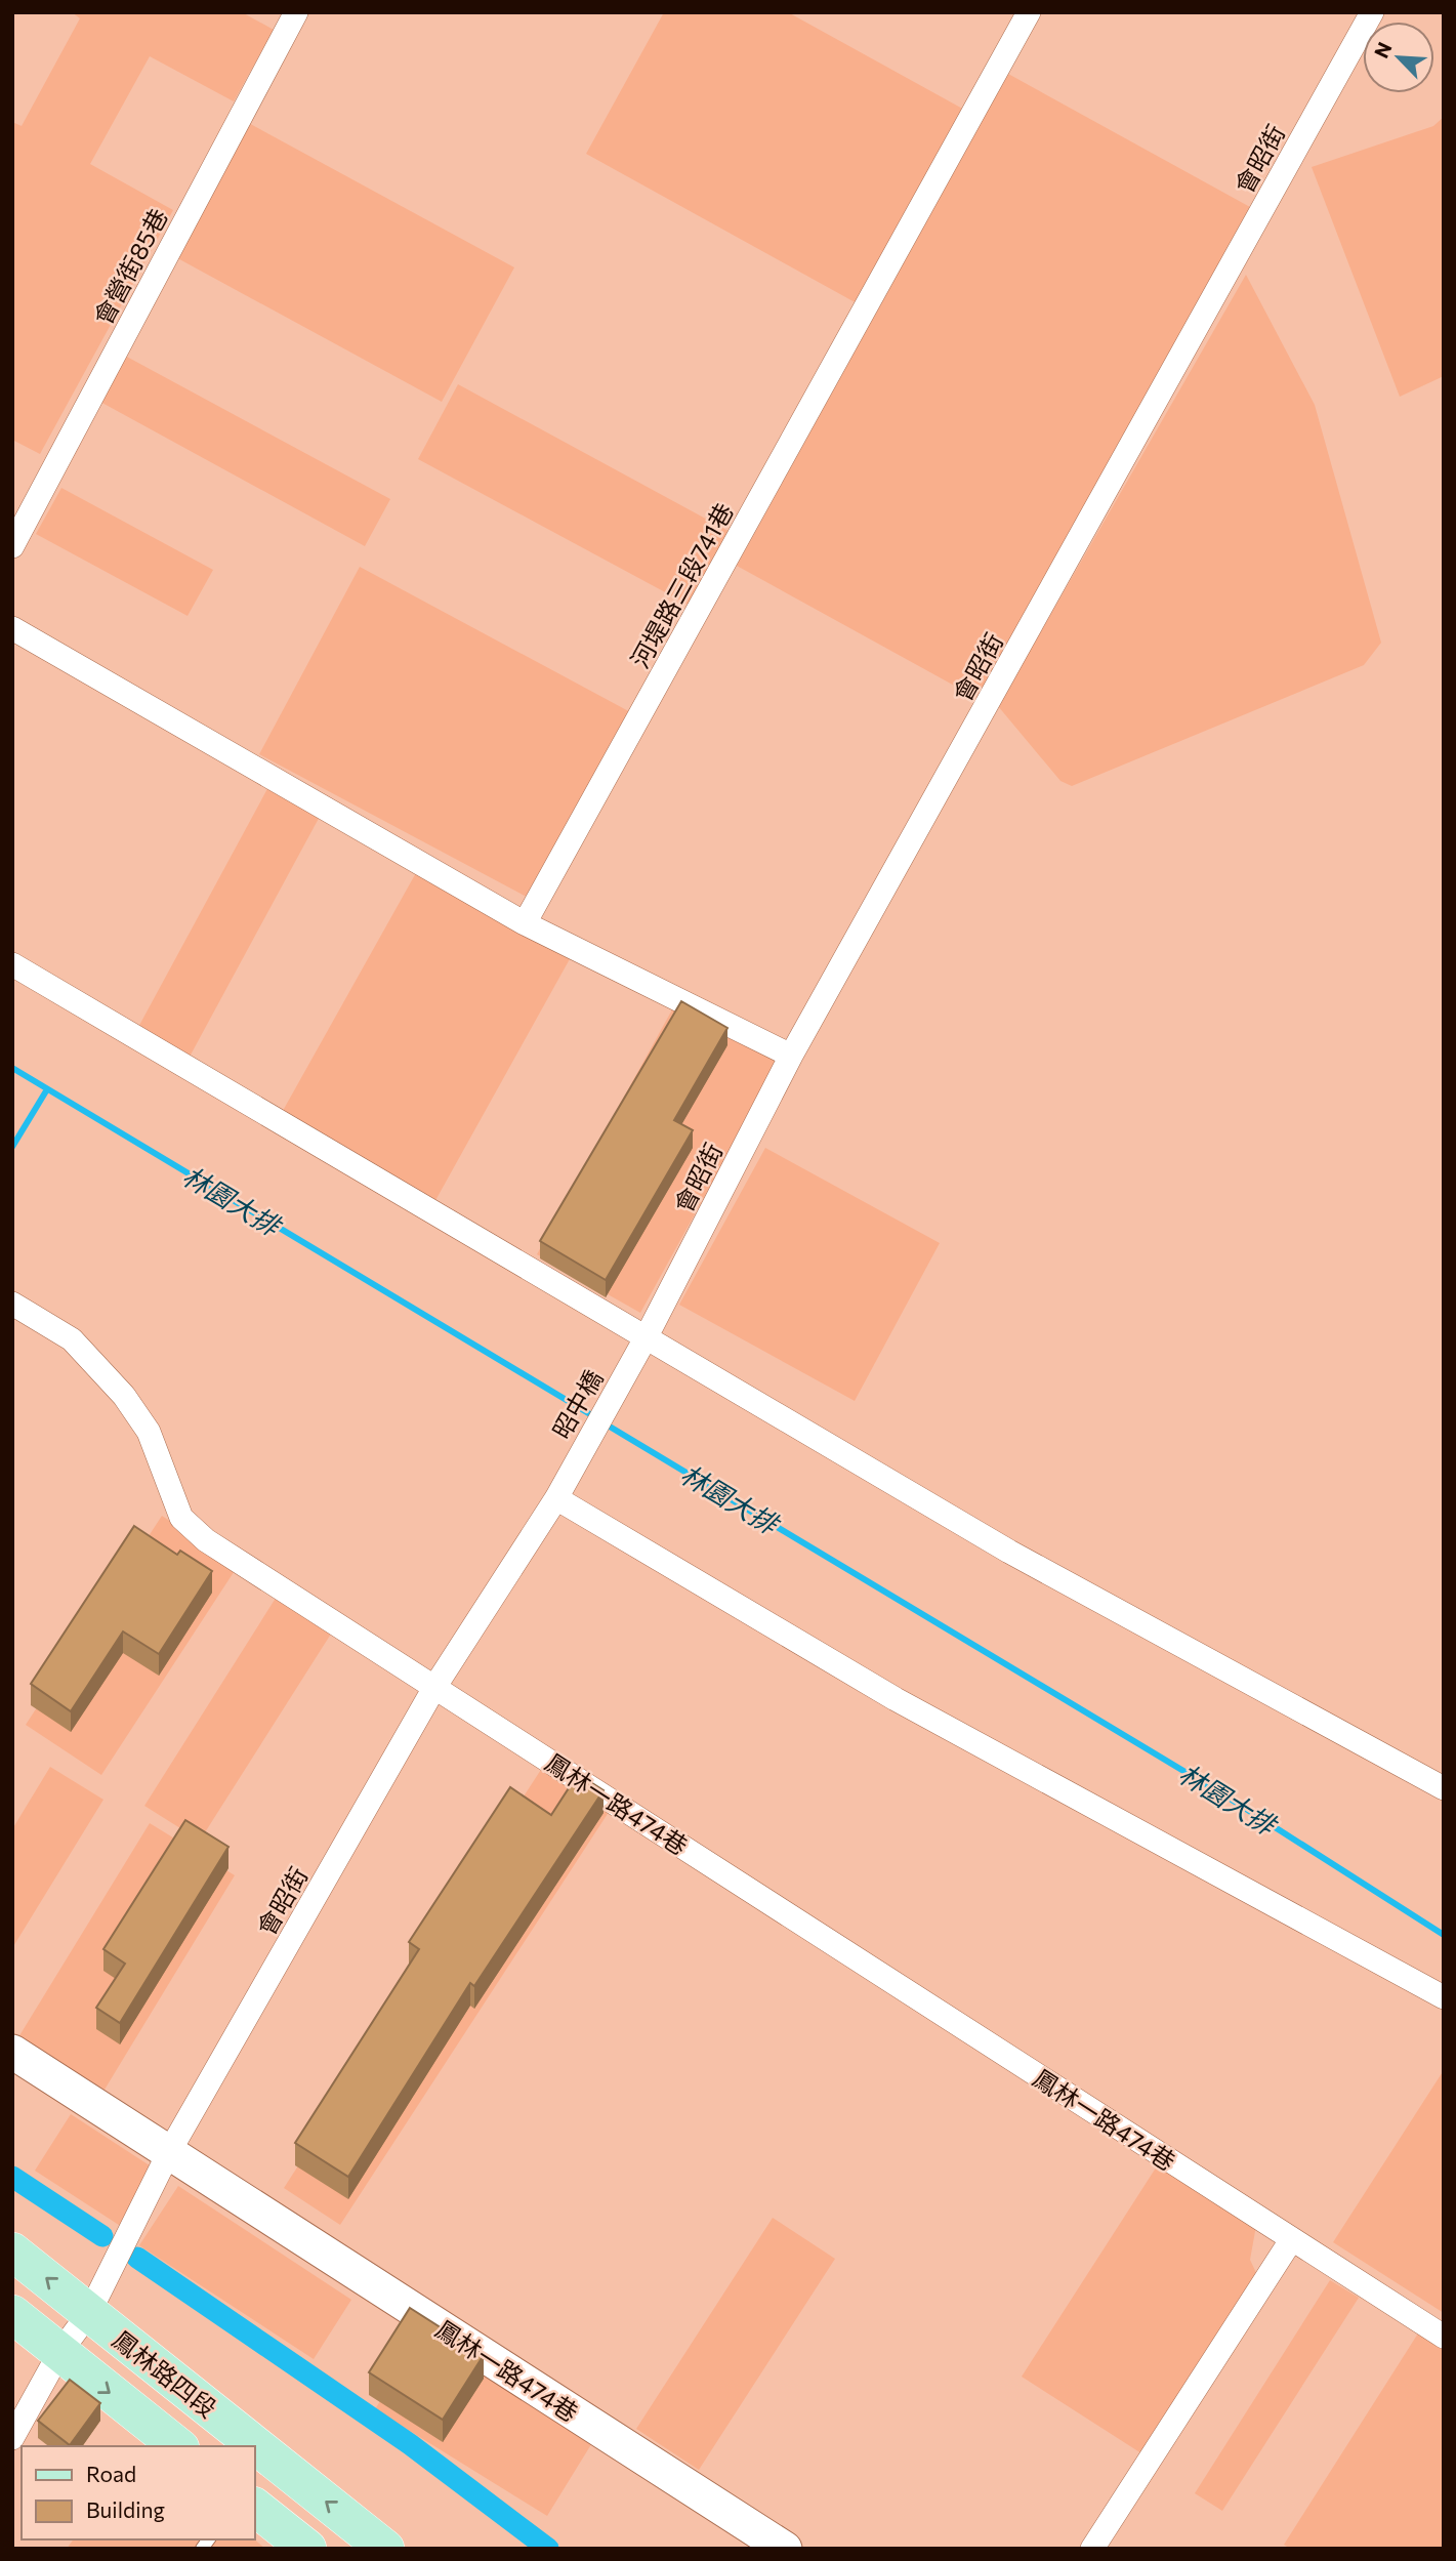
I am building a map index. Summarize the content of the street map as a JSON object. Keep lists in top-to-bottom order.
{
  "streets": {
    "main road": ["鳳林路四段"],
    "street": [
      "會昭街",
      "會營街85巷",
      "河堤路三段741巷",
      "昭中橋",
      "鳳林一路474巷"
    ]
  },
  "crossings": [
    ["會昭街", "昭中橋"],
    ["會昭街", "鳳林一路474巷"],
    ["會昭街", "鳳林路四段"]
  ],
  "water": ["林園大排"],
  "legend": ["Road", "Building"],
  "north": "top left"
}
